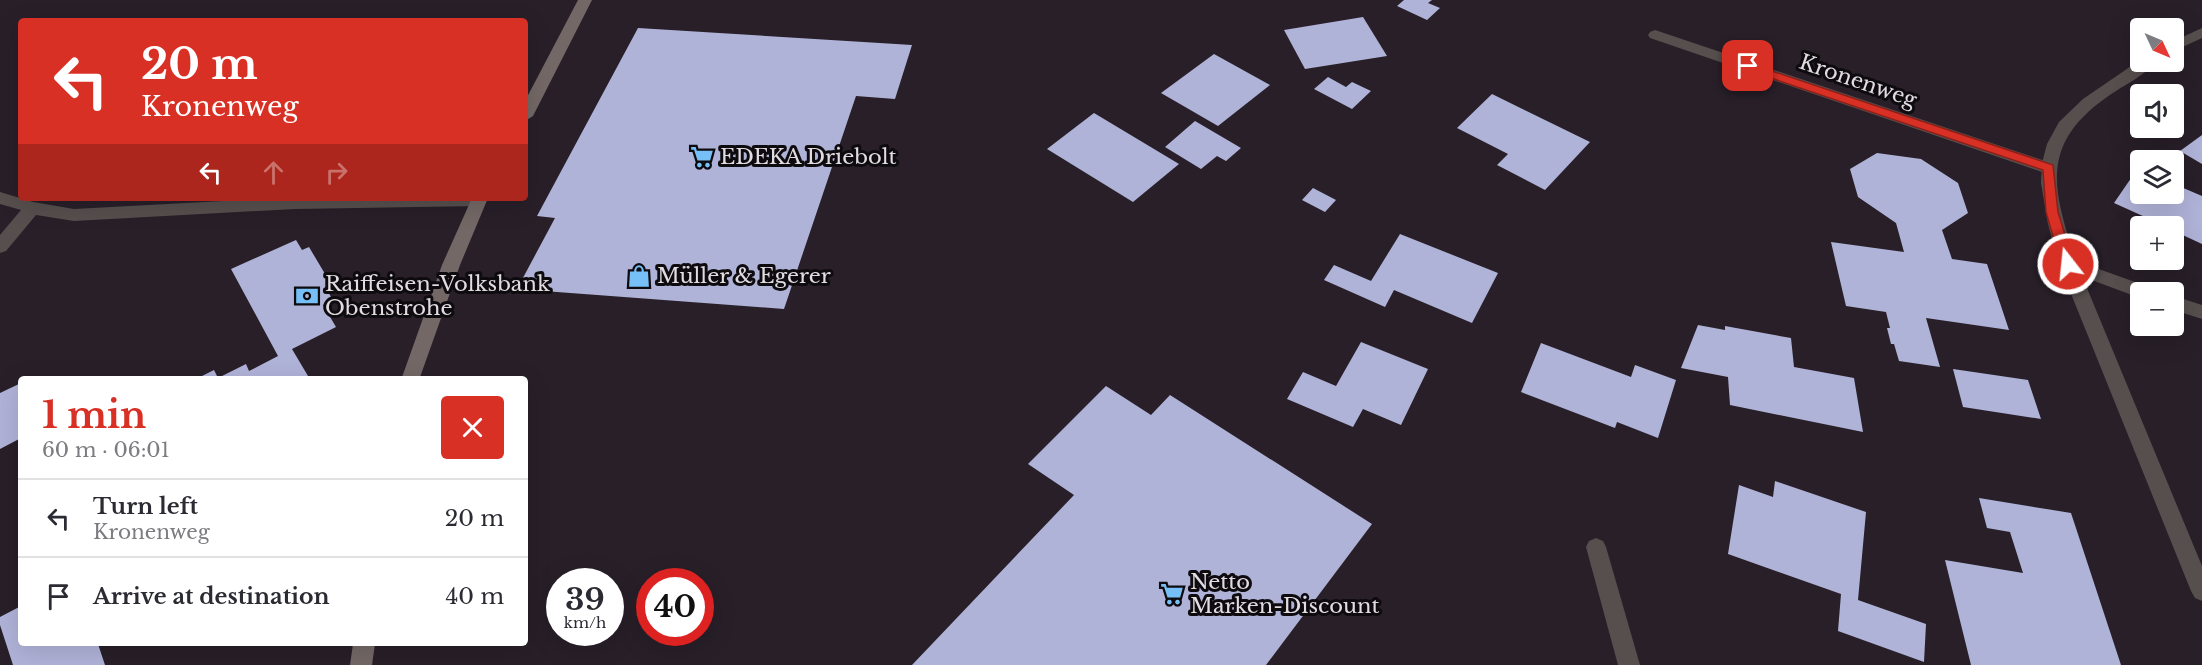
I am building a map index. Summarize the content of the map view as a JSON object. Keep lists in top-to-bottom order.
{
  "streets": {
    "street": ["Kronenweg"]
  },
  "places": {
    "supermarket": ["EDEKA Driebolt", "Netto Marken-Discount"],
    "shop": ["Müller & Egerer"],
    "bank": ["Raiffeisen-Volksbank Obenstrohe"]
  },
  "north": "bottom right",
  "page": {
    "map_buttons": ["+", "−"],
    "turn": ["20 m", "Kronenweg"],
    "heading": ["1 min", "60 m · 06:01"],
    "list": [
      {
        "name": "Turn left",
        "note": "Kronenweg",
        "value": "20 m"
      },
      {
        "name": "Arrive at destination",
        "value": "40 m"
      }
    ],
    "speed": "39 km/h",
    "limit": "40"
  }
}
